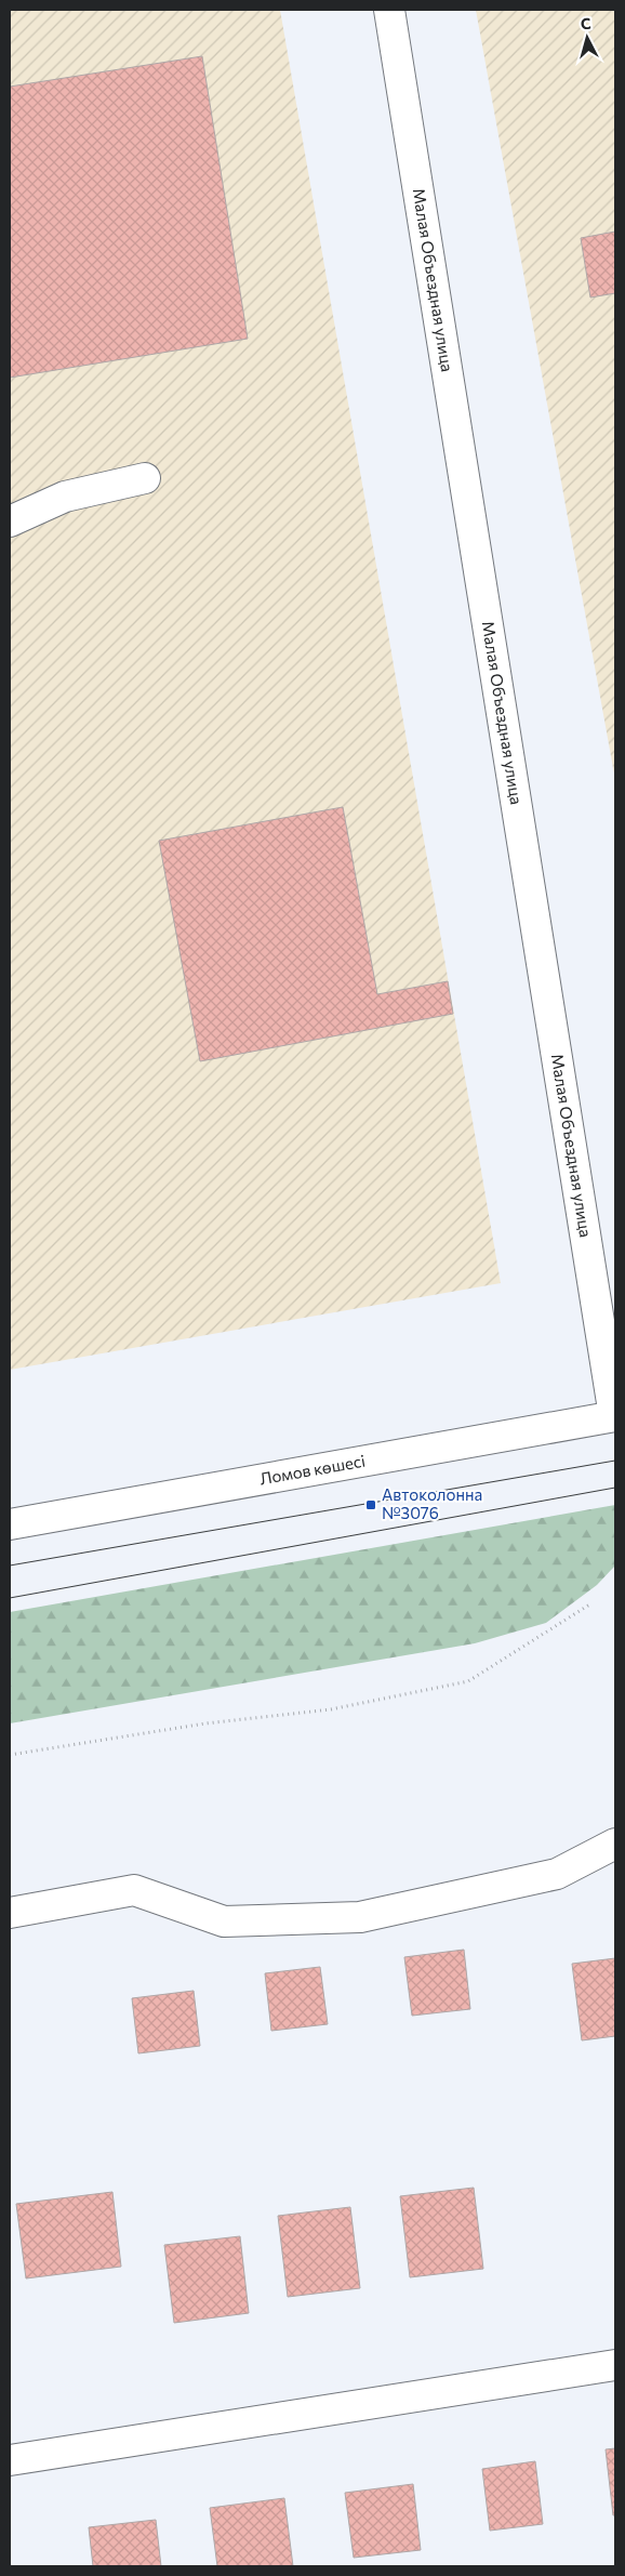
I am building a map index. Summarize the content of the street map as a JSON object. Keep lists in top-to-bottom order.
{
  "streets": {
    "street": ["Малая Объездная улица", "Ломов көшесі"]
  },
  "crossings": [
    ["Малая Объездная улица", "Ломов көшесі"]
  ],
  "places": {
    "transit": ["Автоколонна №3076"]
  },
  "north": "top"
}
